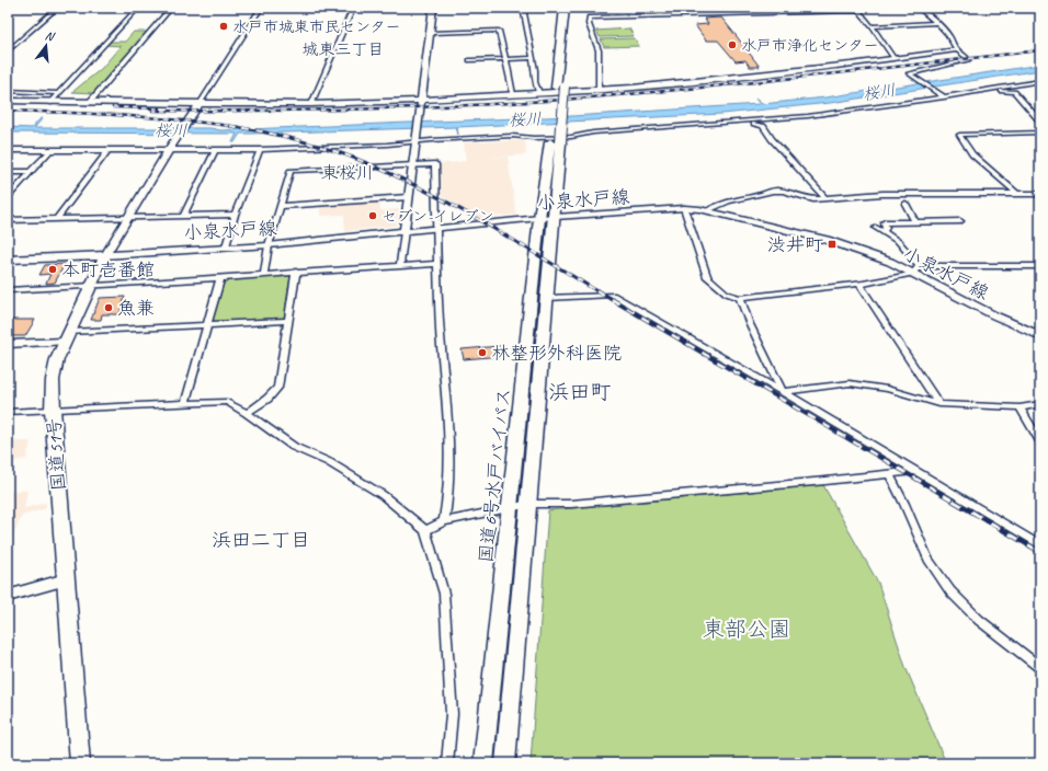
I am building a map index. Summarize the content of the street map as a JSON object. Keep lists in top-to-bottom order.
{
  "streets": {
    "highway": ["国道51号", "国道6号水戸バイパス"],
    "street": ["小泉水戸線"]
  },
  "crossings": [
    ["小泉水戸線", "国道51号"],
    ["小泉水戸線", "国道6号水戸バイパス"]
  ],
  "districts": [
    "城東三丁目",
    "東桜川",
    "浜田町",
    "浜田二丁目"
  ],
  "water": ["桜川"],
  "parks": ["東部公園"],
  "places": {
    "other": [
      "水戸市城東市民センター",
      "水戸市浄化センター",
      "セブン-イレブン",
      "本町壱番館",
      "魚兼",
      "林整形外科医院"
    ],
    "transit": ["渋井町"]
  },
  "north": "top"
}
